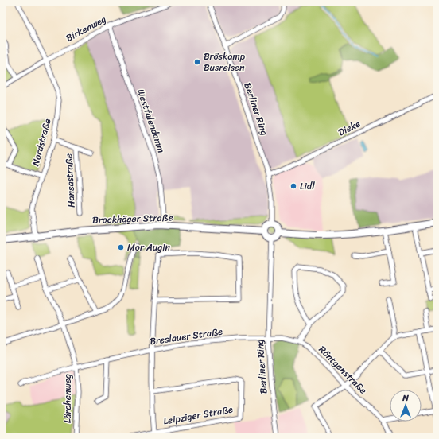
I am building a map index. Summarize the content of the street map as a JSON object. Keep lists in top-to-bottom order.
{
  "streets": {
    "street": [
      "Birkenweg",
      "Berliner Ring",
      "Westfalendamm",
      "Dieke",
      "Nordstraße",
      "Hansastraße",
      "Brockhäger Straße",
      "Breslauer Straße",
      "Röntgenstraße",
      "Lärchenweg",
      "Leipziger Straße"
    ]
  },
  "crossings": [
    ["Birkenweg", "Westfalendamm"],
    ["Birkenweg", "Nordstraße"],
    ["Berliner Ring", "Dieke"],
    ["Berliner Ring", "Brockhäger Straße"],
    ["Berliner Ring", "Breslauer Straße"],
    ["Berliner Ring", "Röntgenstraße"],
    ["Westfalendamm", "Brockhäger Straße"],
    ["Nordstraße", "Hansastraße"],
    ["Nordstraße", "Brockhäger Straße"],
    ["Breslauer Straße", "Röntgenstraße"],
    ["Breslauer Straße", "Lärchenweg"]
  ],
  "places": ["Bröskamp Busreisen", "Lidl", "Mor Augin"],
  "north": "top"
}
